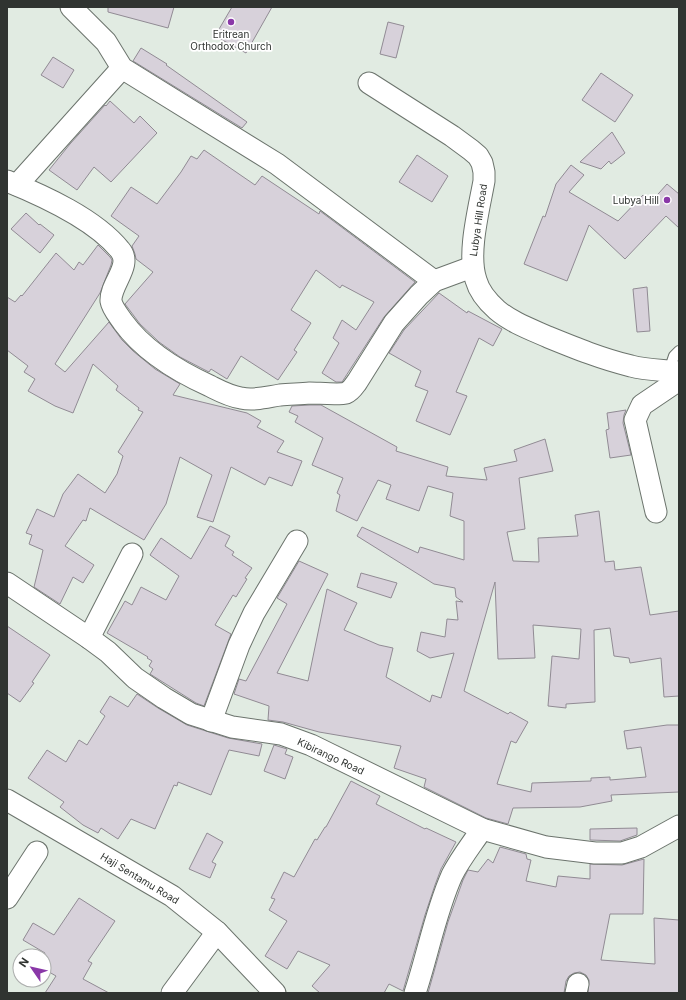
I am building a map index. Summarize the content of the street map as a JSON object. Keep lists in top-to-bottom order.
{
  "streets": {
    "street": ["Lubya Hill Road", "Kibirango Road", "Haji Sentamu Road"]
  },
  "places": ["Eritrean Orthodox Church", "Lubya Hill"],
  "north": "top left"
}
